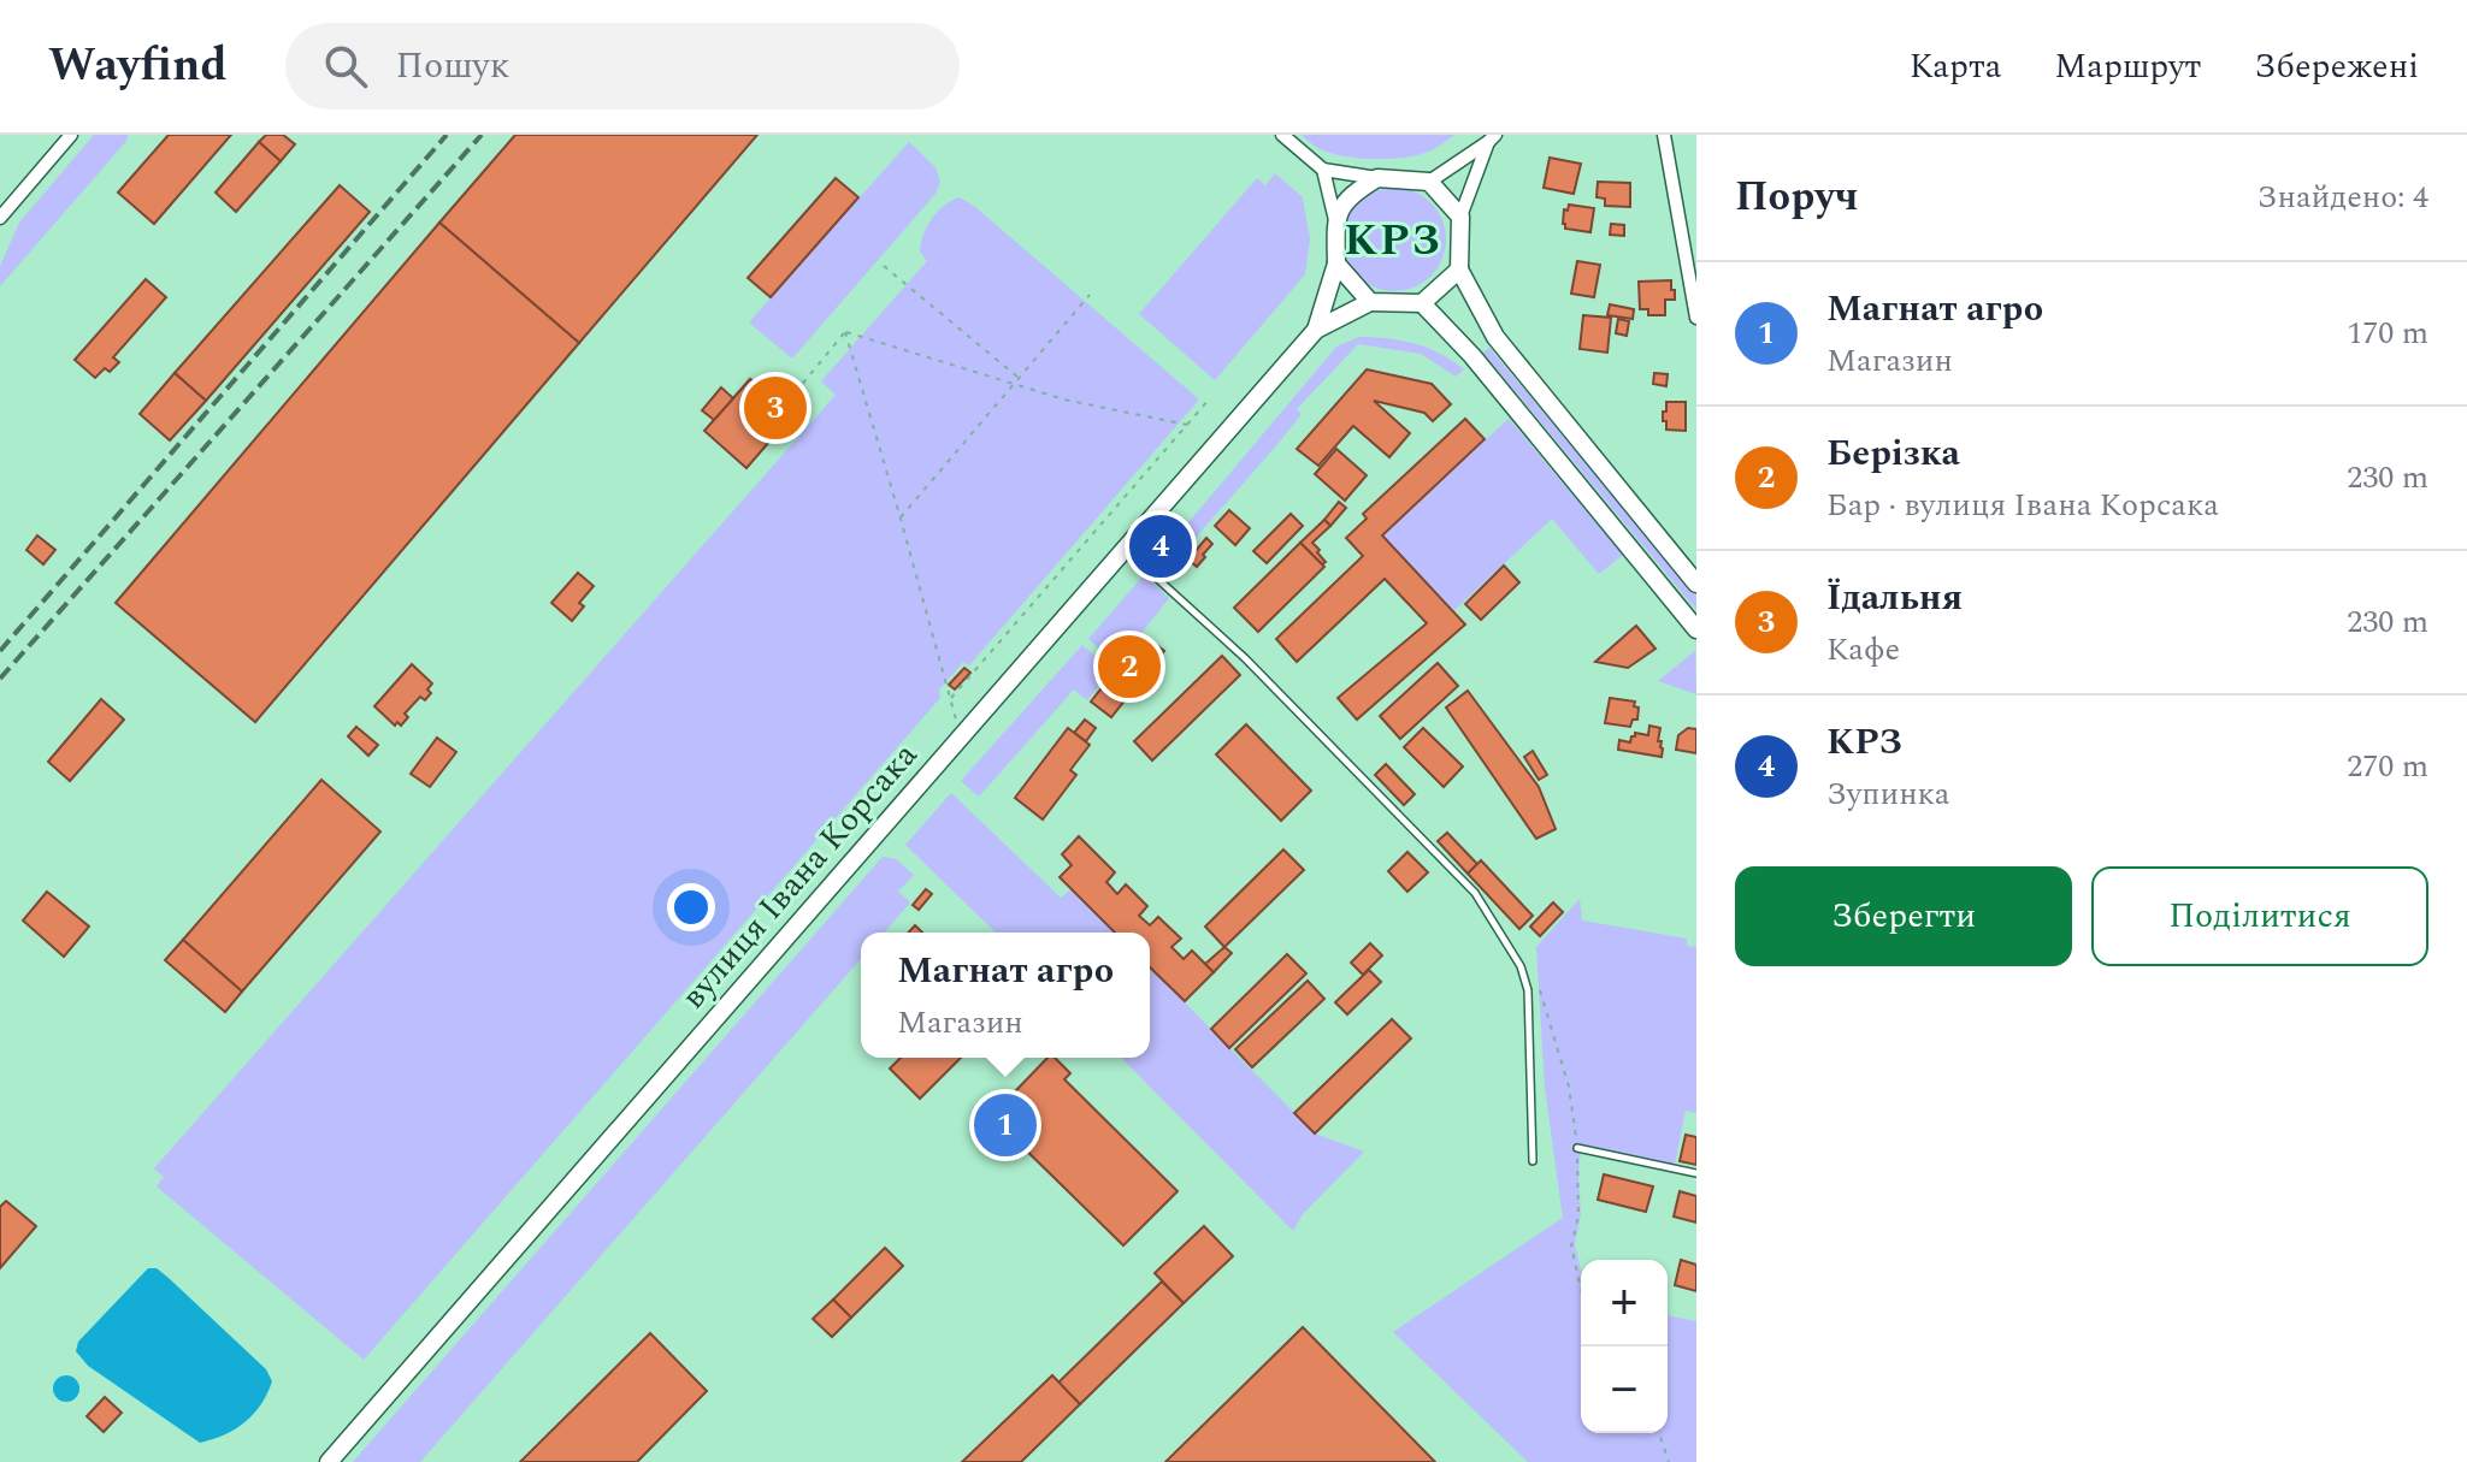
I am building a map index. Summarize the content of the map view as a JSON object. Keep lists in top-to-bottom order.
{
  "streets": {
    "street": ["вулиця Івана Корсака"]
  },
  "districts": ["КРЗ"],
  "page": {
    "header": "Wayfind",
    "search": "Пошук",
    "nav": ["Карта", "Маршрут", "Збережені"],
    "heading": ["Поруч", "Знайдено: 4"],
    "list": [
      {
        "mark": "1",
        "name": "Магнат агро",
        "note": "Магазин",
        "value": "170 m"
      },
      {
        "mark": "2",
        "name": "Берізка",
        "note": "Бар · вулиця Івана Корсака",
        "value": "230 m"
      },
      {
        "mark": "3",
        "name": "Їдальня",
        "note": "Кафе",
        "value": "230 m"
      },
      {
        "mark": "4",
        "name": "КРЗ",
        "note": "Зупинка",
        "value": "270 m"
      }
    ],
    "pins": [
      "3",
      "4",
      "2",
      "1"
    ],
    "buttons": ["Зберегти", "Поділитися"],
    "popup": ["Магнат агро", "Магазин"],
    "map_buttons": ["+", "−"]
  }
}
